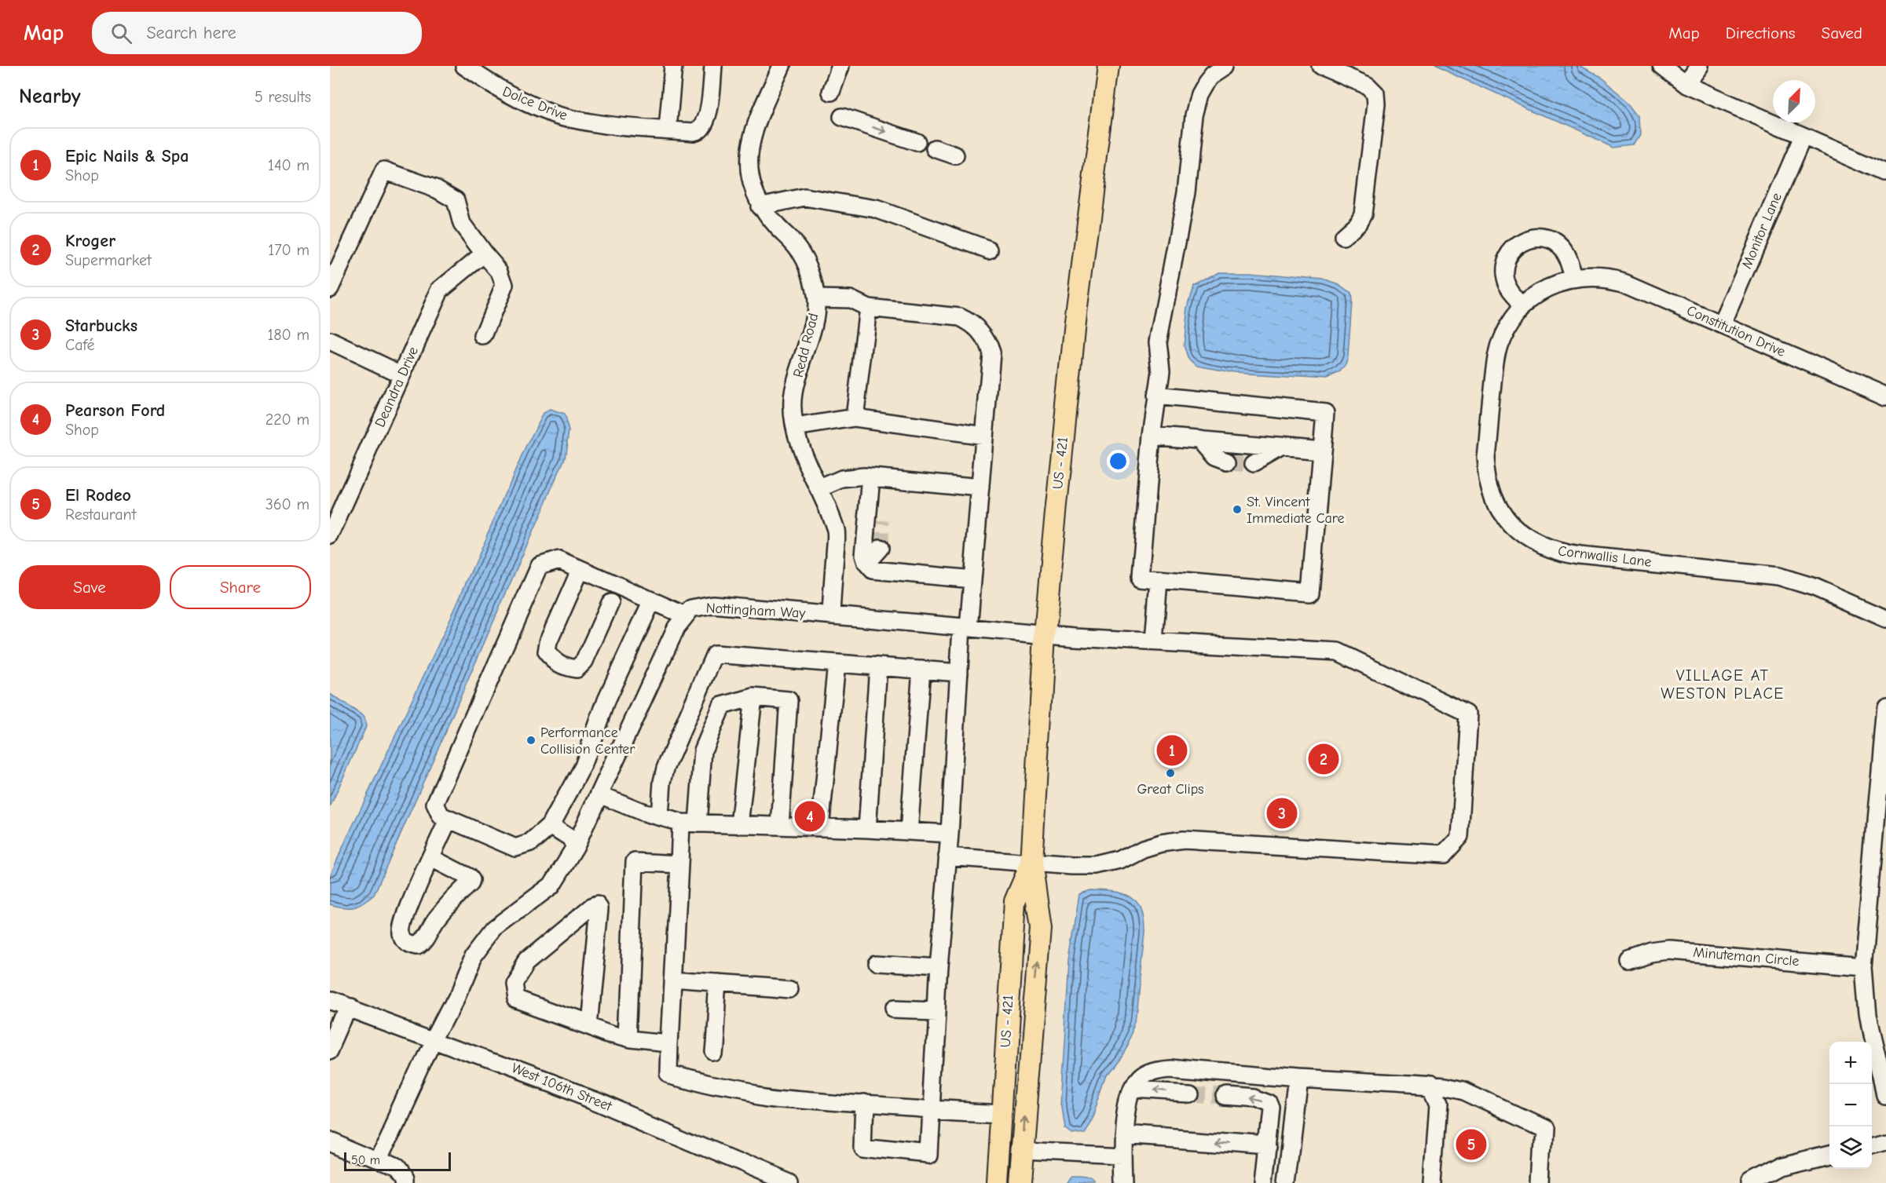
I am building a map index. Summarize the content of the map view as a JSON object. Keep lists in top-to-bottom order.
{
  "streets": {
    "main road": ["US - 421"],
    "street": [
      "Dolce Drive",
      "Monitor Lane",
      "Constitution Drive",
      "Redd Road",
      "Deandra Drive",
      "Cornwallis Lane",
      "Nottingham Way",
      "Minuteman Circle",
      "West 106th Street"
    ]
  },
  "crossings": [
    ["Monitor Lane", "Constitution Drive"],
    ["Constitution Drive", "Cornwallis Lane"],
    ["Redd Road", "Nottingham Way"],
    ["US - 421", "Nottingham Way"],
    ["Nottingham Way", "West 106th Street"]
  ],
  "districts": ["VILLAGE AT WESTON PLACE"],
  "places": ["St. Vincent Immediate Care", "Performance Collision Center", "Great Clips"],
  "scale_bar": "50 m",
  "north": "top right",
  "page": {
    "header": "Map",
    "search": "Search here",
    "nav": ["Map", "Directions", "Saved"],
    "heading": ["Nearby", "5 results"],
    "list": [
      {
        "mark": "1",
        "name": "Epic Nails & Spa",
        "note": "Shop",
        "value": "140 m"
      },
      {
        "mark": "2",
        "name": "Kroger",
        "note": "Supermarket",
        "value": "170 m"
      },
      {
        "mark": "3",
        "name": "Starbucks",
        "note": "Café",
        "value": "180 m"
      },
      {
        "mark": "4",
        "name": "Pearson Ford",
        "note": "Shop",
        "value": "220 m"
      },
      {
        "mark": "5",
        "name": "El Rodeo",
        "note": "Restaurant",
        "value": "360 m"
      }
    ],
    "buttons": ["Save", "Share"],
    "pins": [
      "1",
      "2",
      "3",
      "4",
      "5"
    ],
    "map_buttons": ["+", "−"],
    "scale": "50 m"
  }
}
